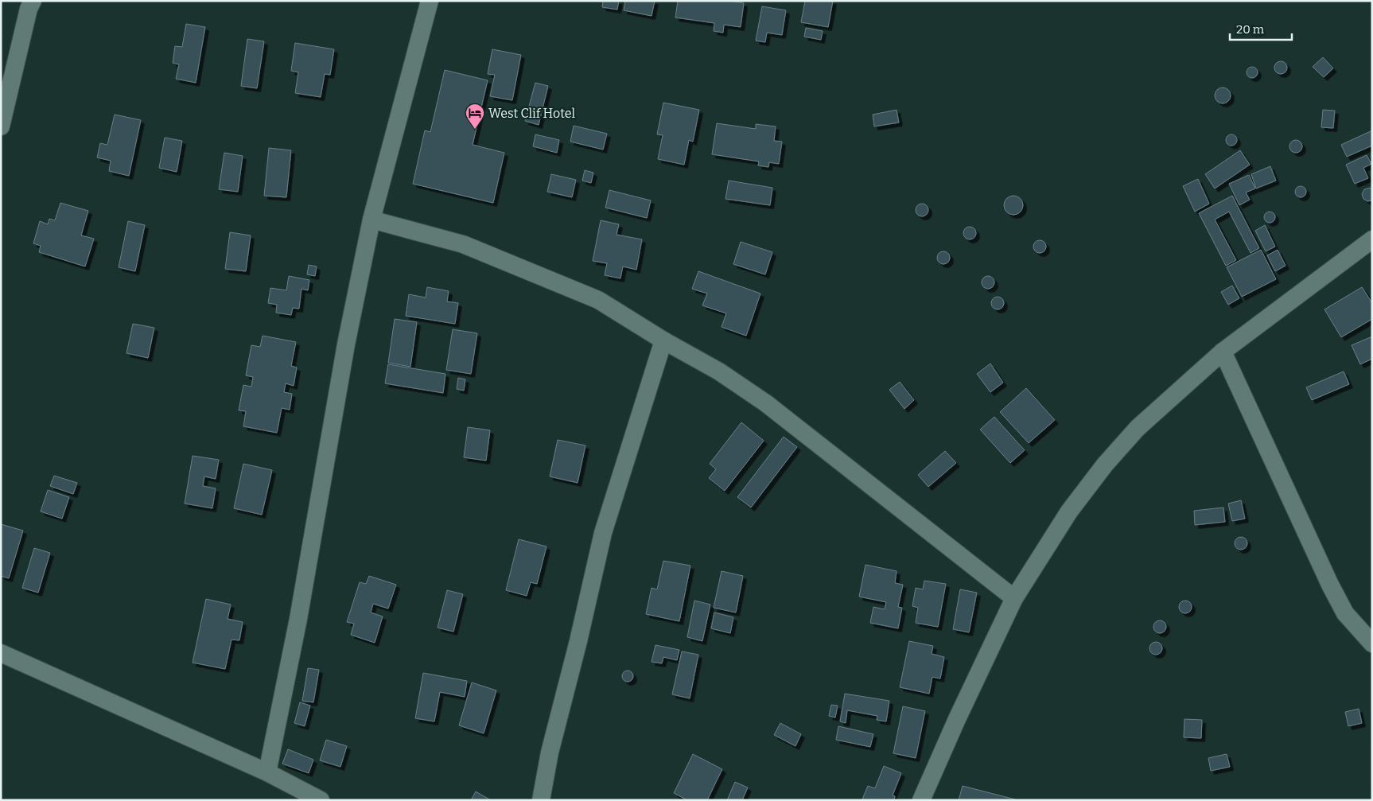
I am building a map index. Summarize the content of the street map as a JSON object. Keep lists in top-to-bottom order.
{
  "places": {
    "hotel": ["West Clif Hotel"]
  },
  "scale_bar": "20 m"
}
